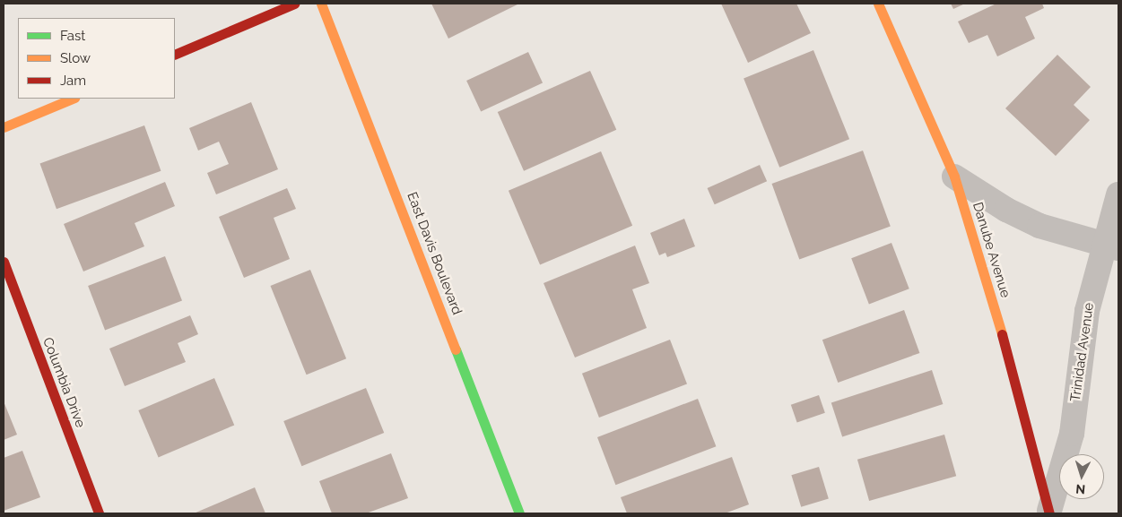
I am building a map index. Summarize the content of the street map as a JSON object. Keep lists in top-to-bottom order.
{
  "streets": {
    "street": [
      "Danube Avenue",
      "East Davis Boulevard",
      "Trinidad Avenue",
      "Columbia Drive"
    ]
  },
  "crossings": [
    ["Danube Avenue", "Trinidad Avenue"]
  ],
  "legend": ["Fast", "Slow", "Jam"],
  "north": "bottom"
}
